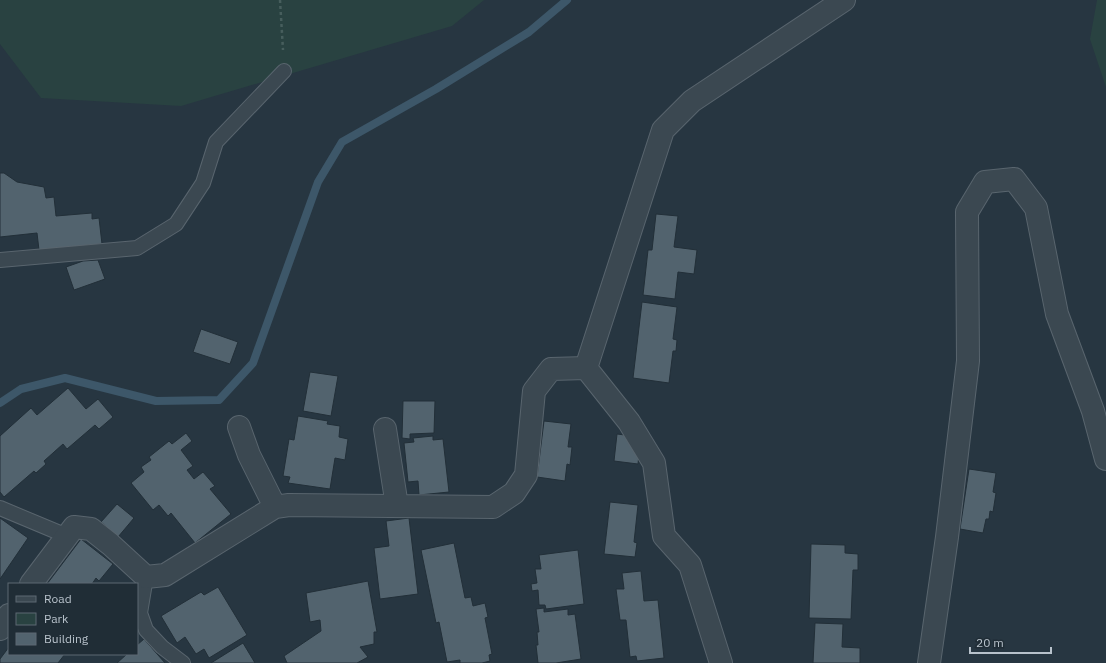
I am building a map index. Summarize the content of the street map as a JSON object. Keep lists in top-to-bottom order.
{
  "legend": ["Road", "Park", "Building"],
  "scale_bar": "20 m"
}
